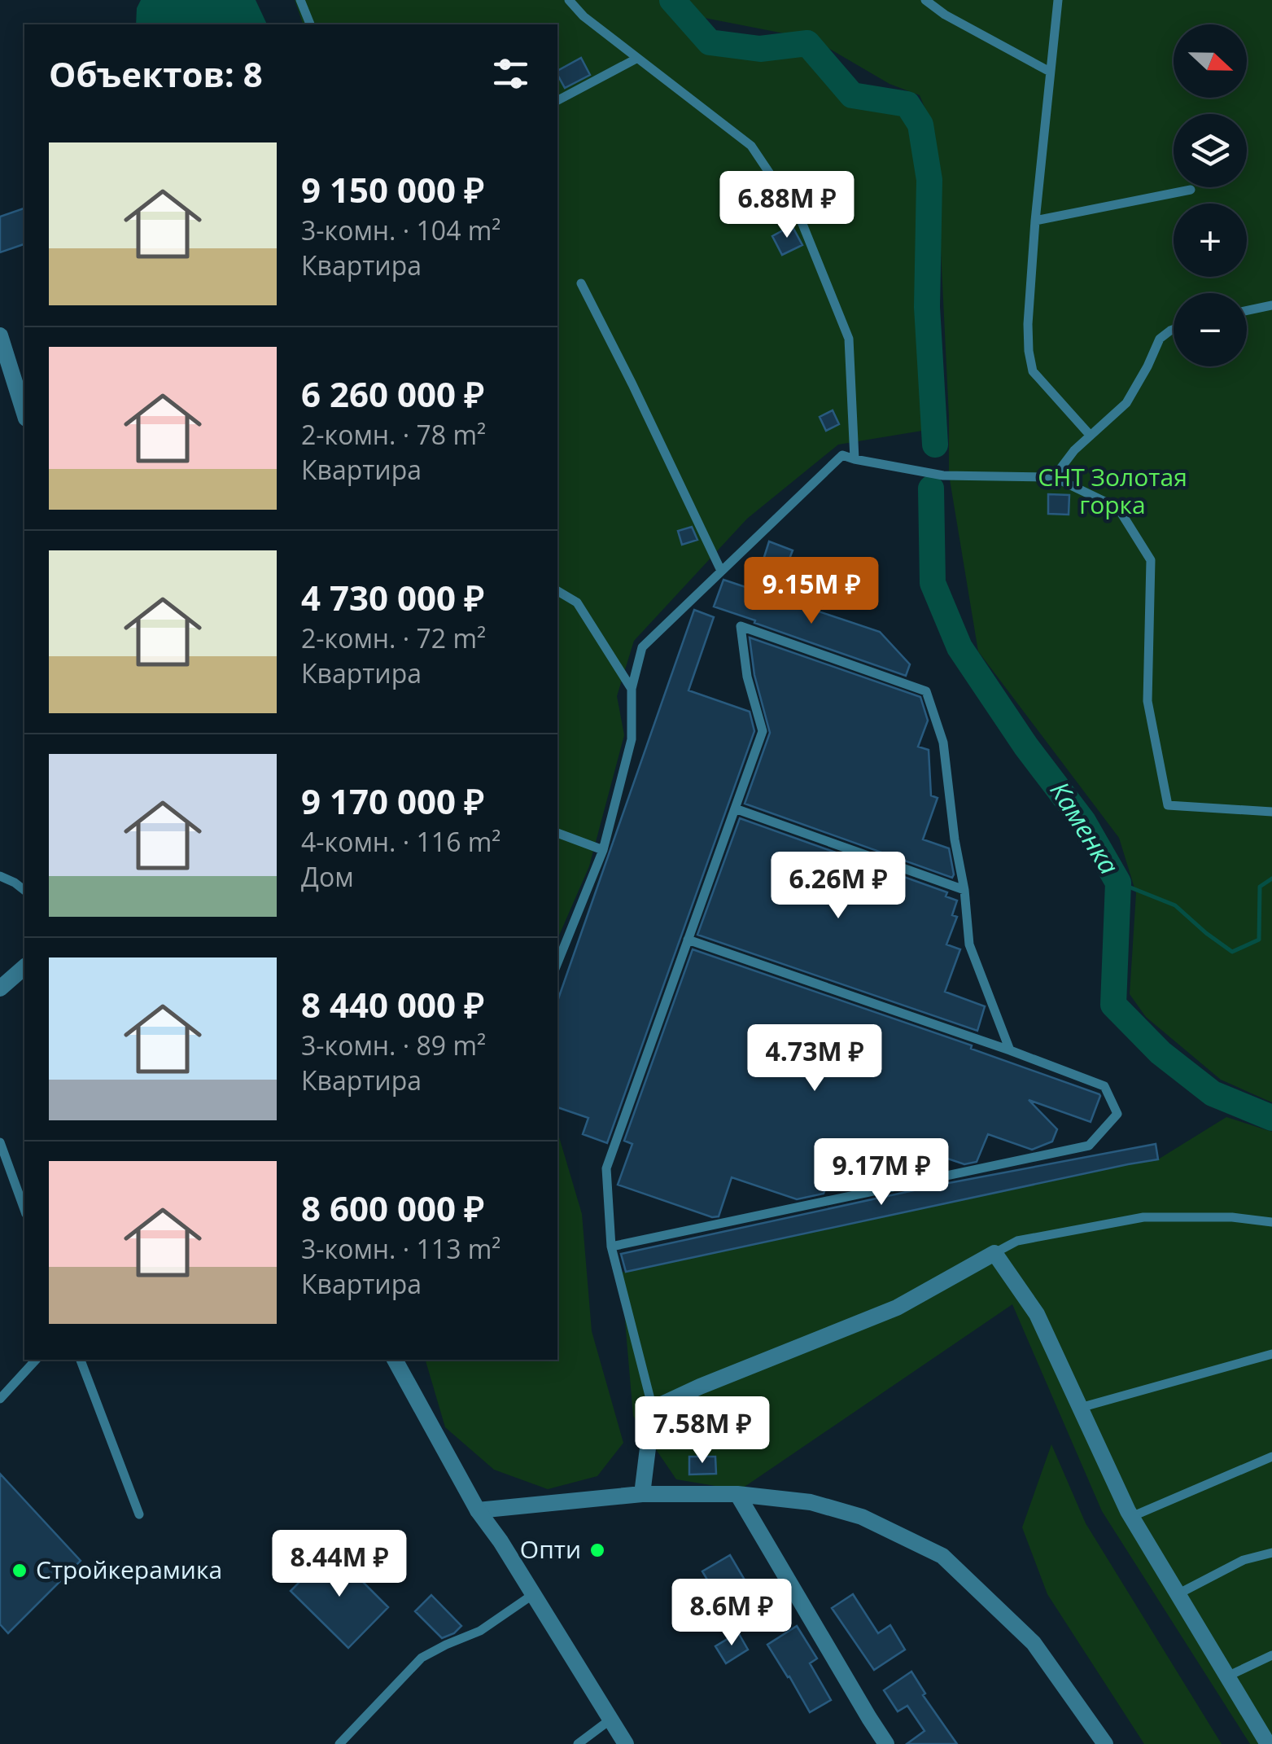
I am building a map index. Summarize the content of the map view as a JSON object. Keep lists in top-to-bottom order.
{
  "water": ["Каменка"],
  "parks": ["СНТ Золотая горка"],
  "places": ["Опти", "Стройкерамика"],
  "north": "right",
  "page": {
    "map_buttons": ["+", "−"],
    "heading": "Объектов: 8",
    "list": [
      {
        "name": "9 150 000 ₽",
        "note": "3-комн. · 104 m² · Квартира"
      },
      {
        "name": "6 260 000 ₽",
        "note": "2-комн. · 78 m² · Квартира"
      },
      {
        "name": "4 730 000 ₽",
        "note": "2-комн. · 72 m² · Квартира"
      },
      {
        "name": "9 170 000 ₽",
        "note": "4-комн. · 116 m² · Дом"
      },
      {
        "name": "8 440 000 ₽",
        "note": "3-комн. · 89 m² · Квартира"
      },
      {
        "name": "8 600 000 ₽",
        "note": "3-комн. · 113 m² · Квартира"
      }
    ],
    "price": [
      "6.88M ₽",
      "9.15M ₽",
      "6.26M ₽",
      "4.73M ₽",
      "9.17M ₽",
      "7.58M ₽",
      "8.44M ₽",
      "8.6M ₽"
    ]
  }
}
